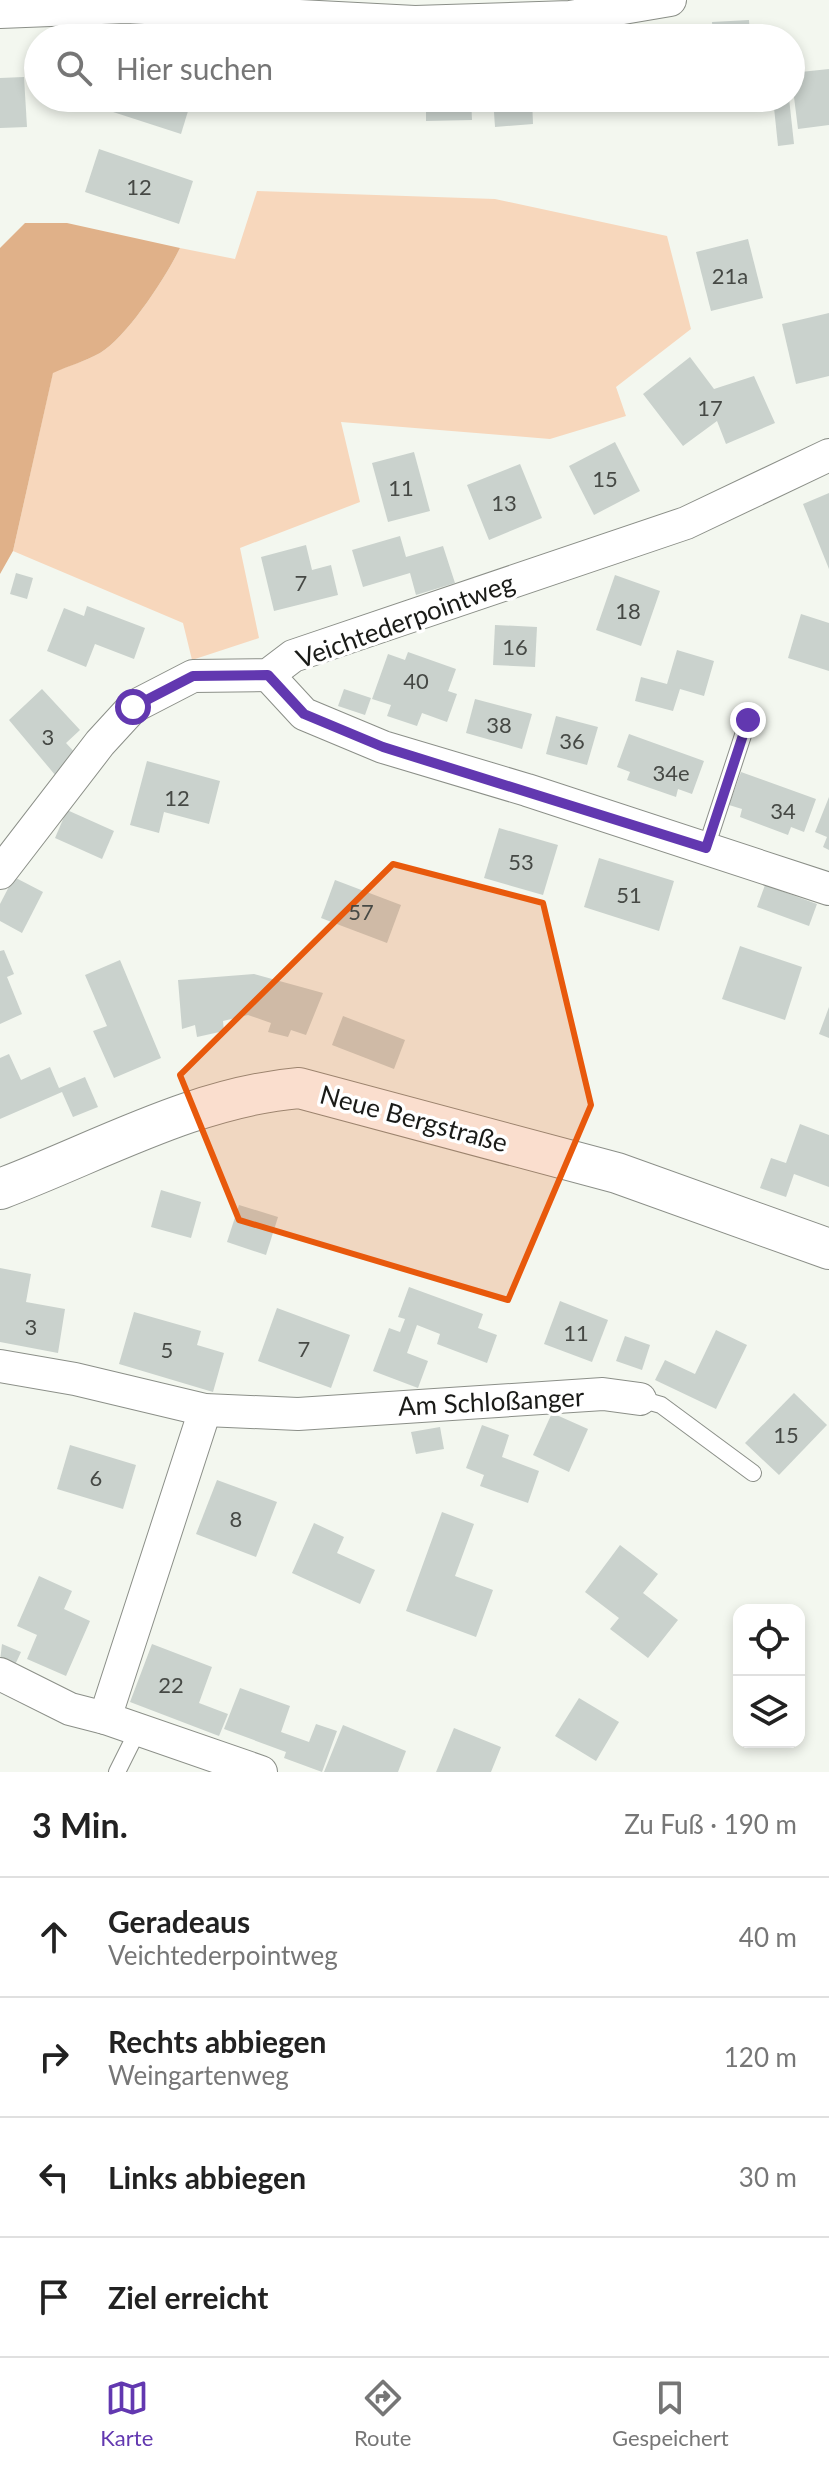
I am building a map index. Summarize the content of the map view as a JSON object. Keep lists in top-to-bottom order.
{
  "streets": {
    "street": ["Veichtederpointweg", "Neue Bergstraße", "Am Schloßanger"]
  },
  "house_numbers": [
    "12",
    "21a",
    "17",
    "15",
    "11",
    "13",
    "7",
    "18",
    "16",
    "40",
    "38",
    "3",
    "36",
    "34e",
    "12",
    "34",
    "53",
    "51",
    "57",
    "3",
    "11",
    "7",
    "5",
    "15",
    "6",
    "8",
    "22"
  ],
  "page": {
    "search": "Hier suchen",
    "heading": ["3 Min.", "Zu Fuß · 190 m"],
    "list": [
      ["Geradeaus", "Veichtederpointweg", "40 m"],
      ["Rechts abbiegen", "Weingartenweg", "120 m"],
      ["Links abbiegen", "30 m"],
      "Ziel erreicht"
    ],
    "nav": ["Karte", "Route", "Gespeichert"]
  }
}
